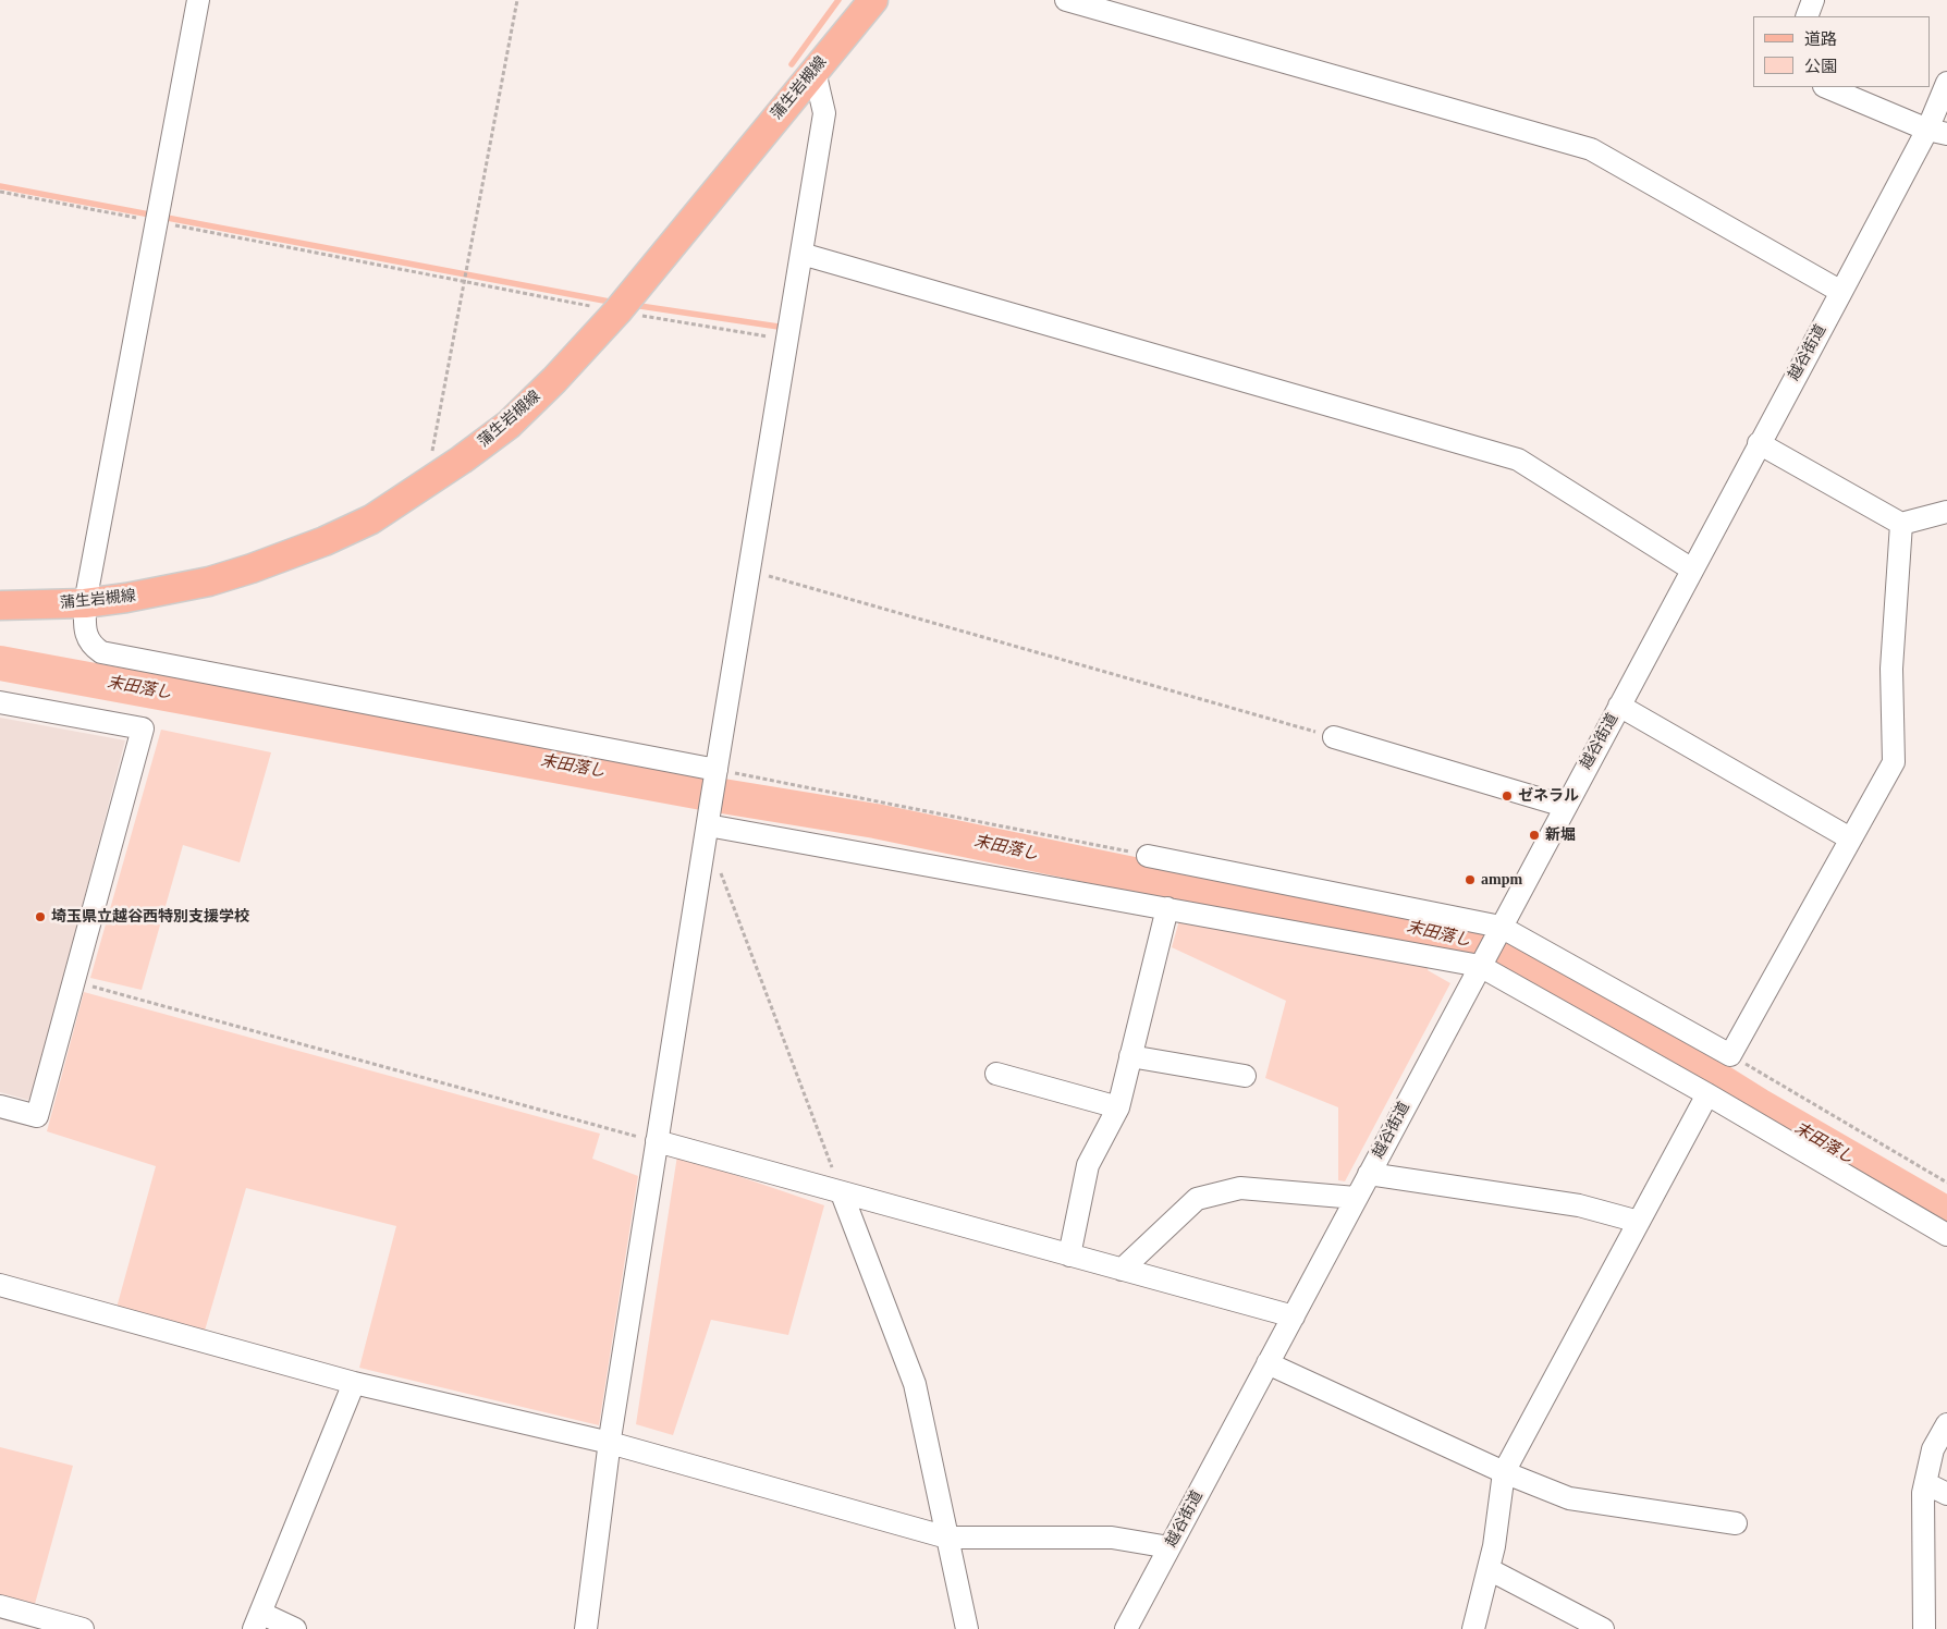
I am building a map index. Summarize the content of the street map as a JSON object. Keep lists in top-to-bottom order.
{
  "streets": {
    "main road": ["蒲生岩槻線"],
    "street": ["越谷街道"]
  },
  "water": ["末田落し"],
  "places": [
    "ゼネラル",
    "新堀",
    "ampm",
    "埼玉県立越谷西特別支援学校"
  ],
  "legend": ["道路", "公園"]
}
